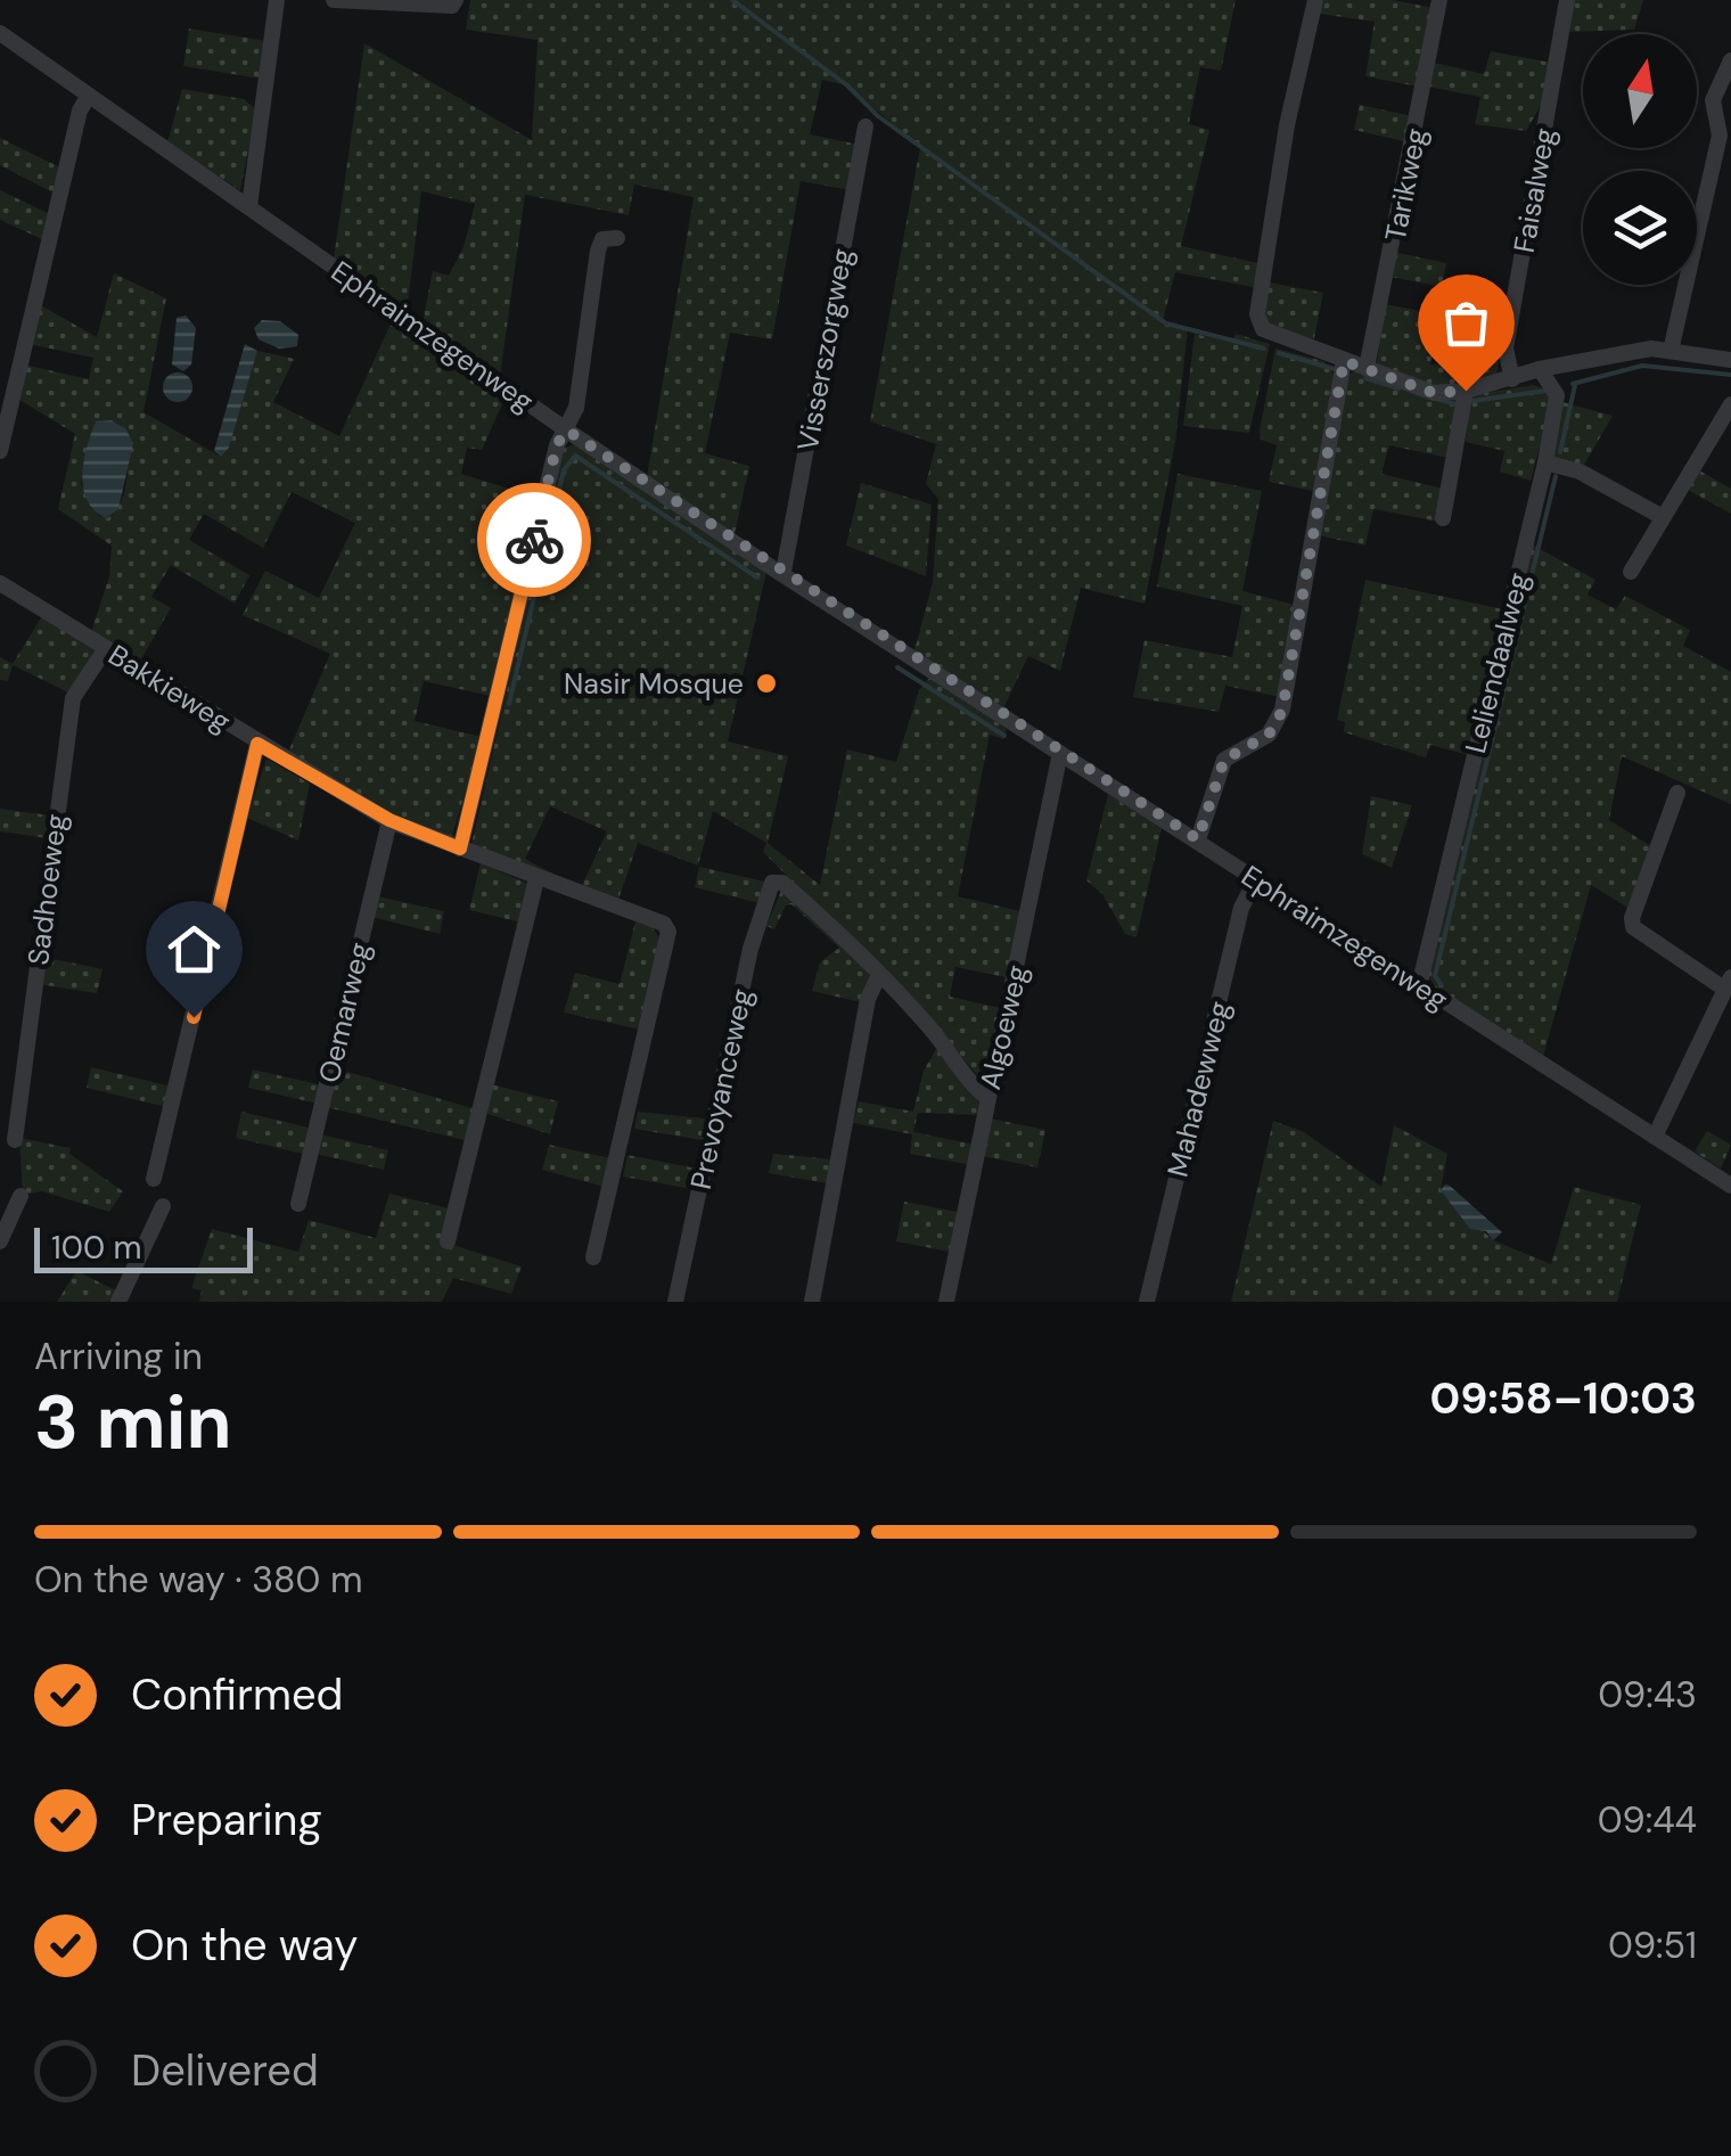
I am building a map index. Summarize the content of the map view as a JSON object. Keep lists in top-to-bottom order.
{
  "streets": {
    "street": [
      "Tarikweg",
      "Faisalweg",
      "Ephraimzegenweg",
      "Visserszorgweg",
      "Leliendaalweg",
      "Bakkieweg",
      "Sadhoeweg",
      "Oemarweg",
      "Algoeweg",
      "Prevoyanceweg",
      "Mahadewweg"
    ]
  },
  "crossings": [
    ["Ephraimzegenweg", "Visserszorgweg"],
    ["Ephraimzegenweg", "Leliendaalweg"],
    ["Ephraimzegenweg", "Algoeweg"],
    ["Ephraimzegenweg", "Mahadewweg"],
    ["Bakkieweg", "Sadhoeweg"],
    ["Bakkieweg", "Oemarweg"]
  ],
  "places": ["Nasir Mosque"],
  "scale_bar": "100 m",
  "north": "top",
  "page": {
    "scale": "100 m",
    "heading": ["3 min", "Arriving in", "09:58–10:03"],
    "bar": "On the way · 380 m",
    "list": [
      ["Confirmed", "09:43"],
      ["Preparing", "09:44"],
      ["On the way", "09:51"],
      "Delivered"
    ]
  }
}
